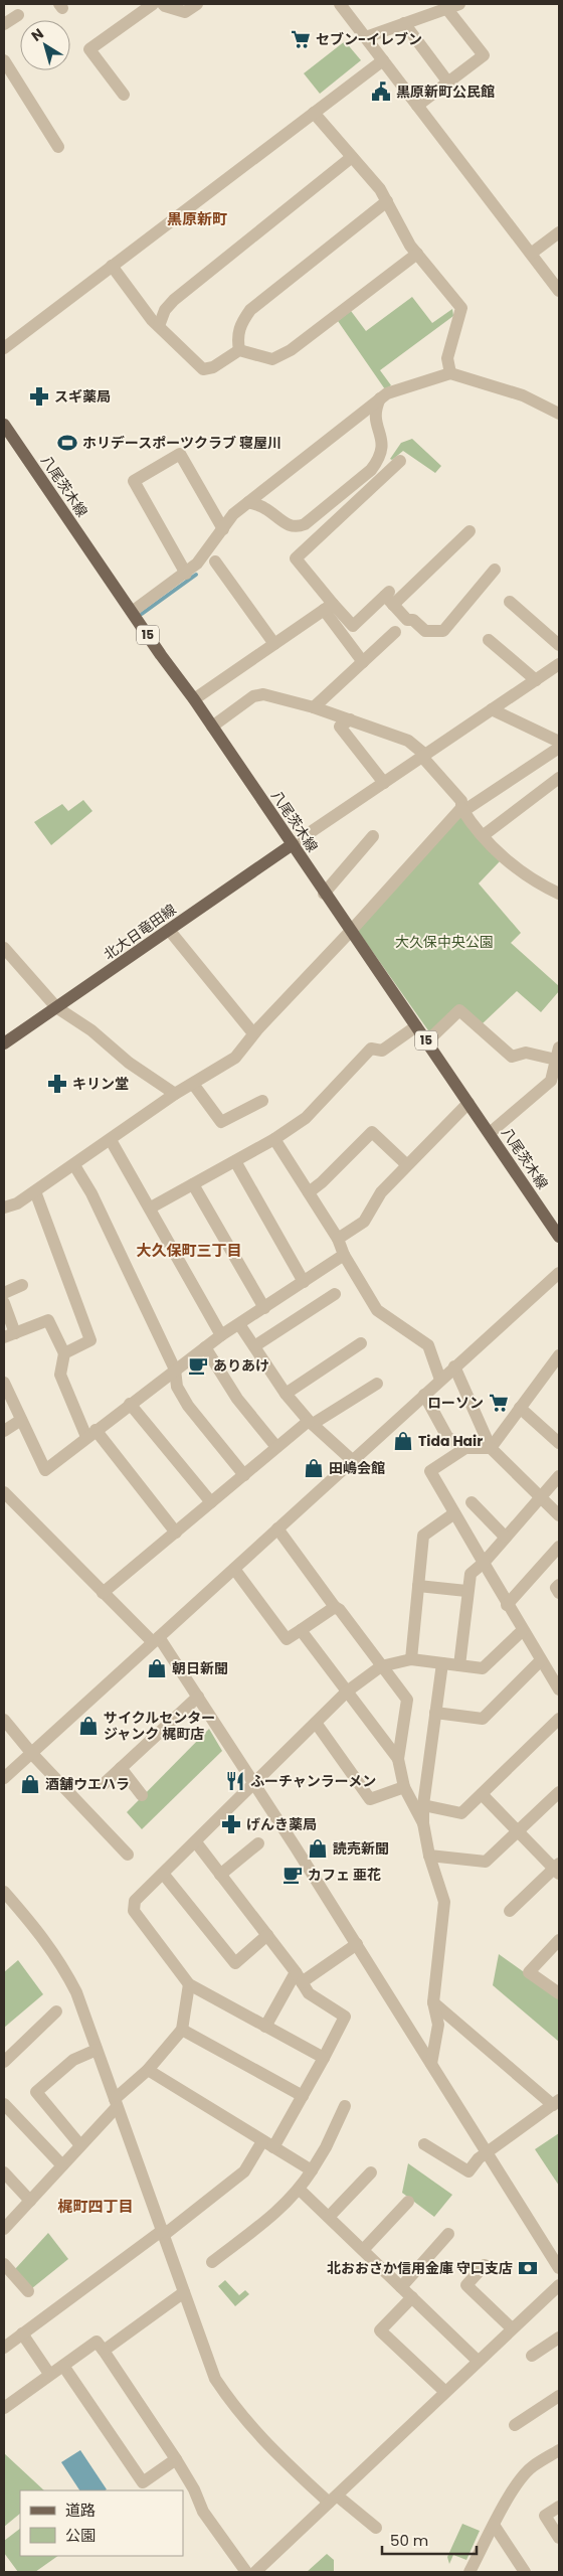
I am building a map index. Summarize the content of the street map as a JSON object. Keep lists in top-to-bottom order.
{
  "streets": {
    "main road": ["八尾茨木線", "15", "北大日竜田線"]
  },
  "crossings": [
    ["八尾茨木線", "北大日竜田線"]
  ],
  "districts": ["黒原新町", "大久保町三丁目", "梶町四丁目"],
  "parks": ["大久保中央公園"],
  "places": {
    "supermarket": ["セブン-イレブン", "ローソン"],
    "public building": ["黒原新町公民館"],
    "pharmacy": ["スギ薬局", "キリン堂", "げんき薬局"],
    "sports": ["ホリデースポーツクラブ 寝屋川"],
    "cafe": ["ありあけ", "カフェ 亜花"],
    "shop": [
      "Tida Hair",
      "田嶋会館",
      "朝日新聞",
      "サイクルセンター ジャンク 梶町店",
      "酒舗ウエハラ",
      "読売新聞"
    ],
    "restaurant": ["ふーチャンラーメン"],
    "bank": ["北おおさか信用金庫 守口支店"]
  },
  "legend": ["道路", "公園"],
  "scale_bar": "50 m",
  "north": "top left"
}
